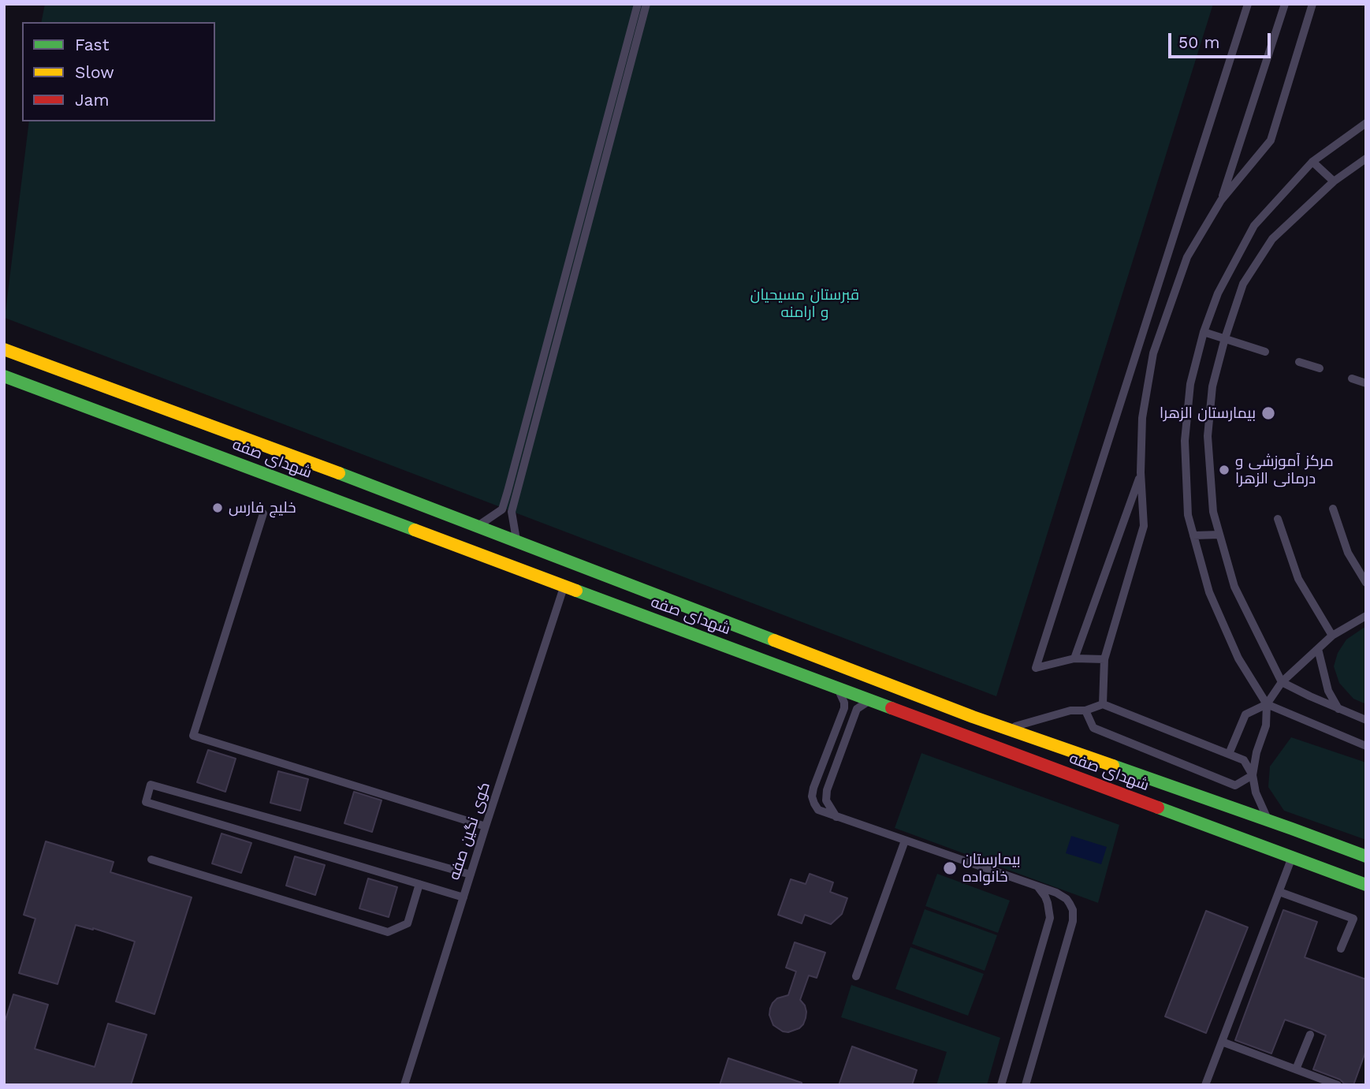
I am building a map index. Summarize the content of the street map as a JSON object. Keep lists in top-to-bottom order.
{
  "streets": {
    "main road": ["شهدای صفه"],
    "lane": ["کوی نگین صفه"]
  },
  "crossings": [
    ["شهدای صفه", "کوی نگین صفه"]
  ],
  "parks": ["قبرستان مسیحیان و ارامنه"],
  "places": [
    "بیمارستان الزهرا",
    "مرکز آموزشی و درمانی الزهرا",
    "خلیج فارس",
    "بیمارستان خانواده"
  ],
  "legend": ["Fast", "Slow", "Jam"],
  "scale_bar": "50 m"
}
